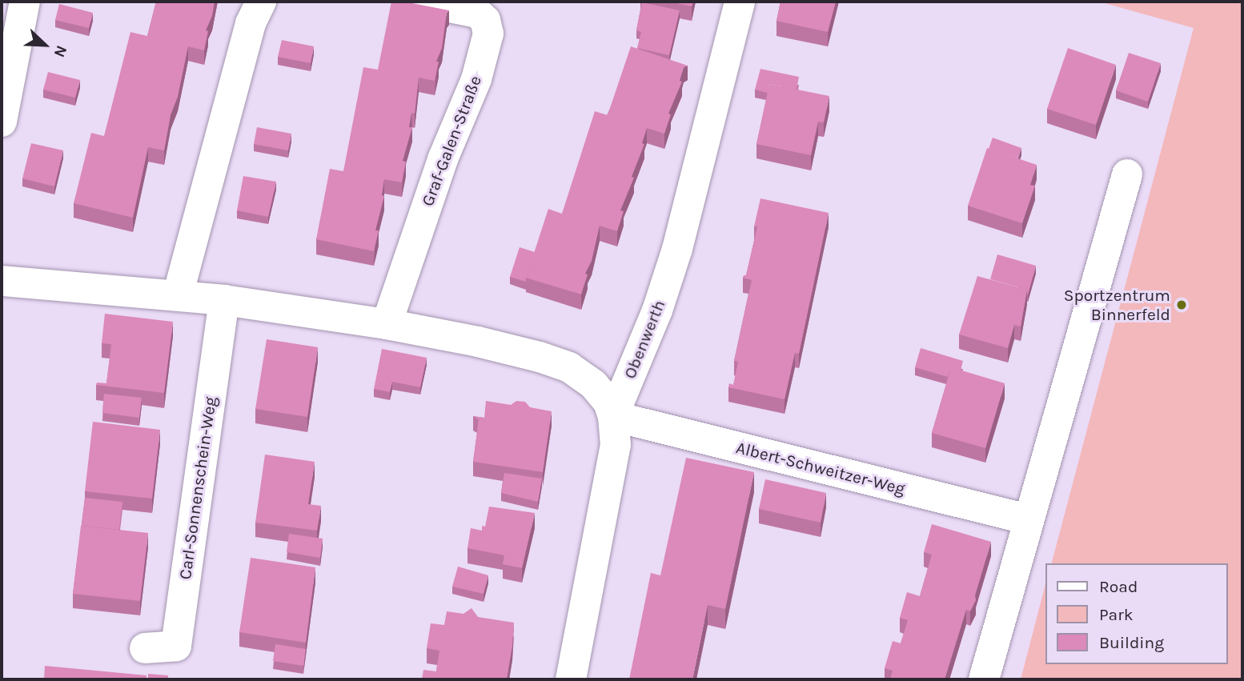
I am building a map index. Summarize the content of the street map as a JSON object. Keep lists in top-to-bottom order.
{
  "streets": {
    "street": [
      "Graf-Galen-Straße",
      "Obenwerth",
      "Albert-Schweitzer-Weg",
      "Carl-Sonnenschein-Weg"
    ]
  },
  "crossings": [
    ["Obenwerth", "Albert-Schweitzer-Weg"]
  ],
  "places": ["Sportzentrum Binnerfeld"],
  "legend": ["Road", "Park", "Building"],
  "north": "bottom right"
}
